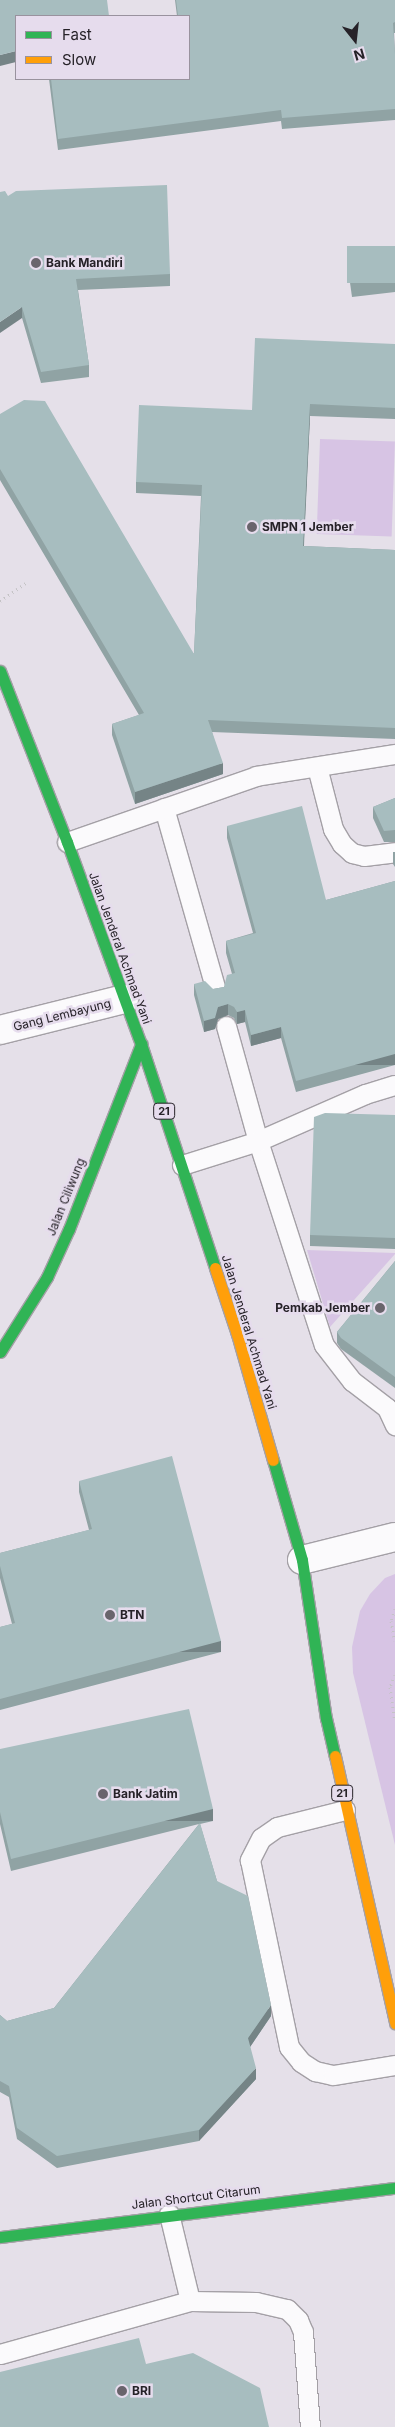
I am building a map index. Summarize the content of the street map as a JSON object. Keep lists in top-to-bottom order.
{
  "streets": {
    "main road": [
      "Jalan Jenderal Achmad Yani",
      "21",
      "Jalan Ciliwung",
      "Jalan Shortcut Citarum"
    ],
    "street": ["Gang Lembayung"]
  },
  "crossings": [
    ["Jalan Jenderal Achmad Yani", "Gang Lembayung"],
    ["Jalan Jenderal Achmad Yani", "Jalan Ciliwung"]
  ],
  "places": [
    "Bank Mandiri",
    "SMPN 1 Jember",
    "Pemkab Jember",
    "BTN",
    "Bank Jatim",
    "BRI"
  ],
  "legend": ["Fast", "Slow"],
  "north": "bottom"
}
